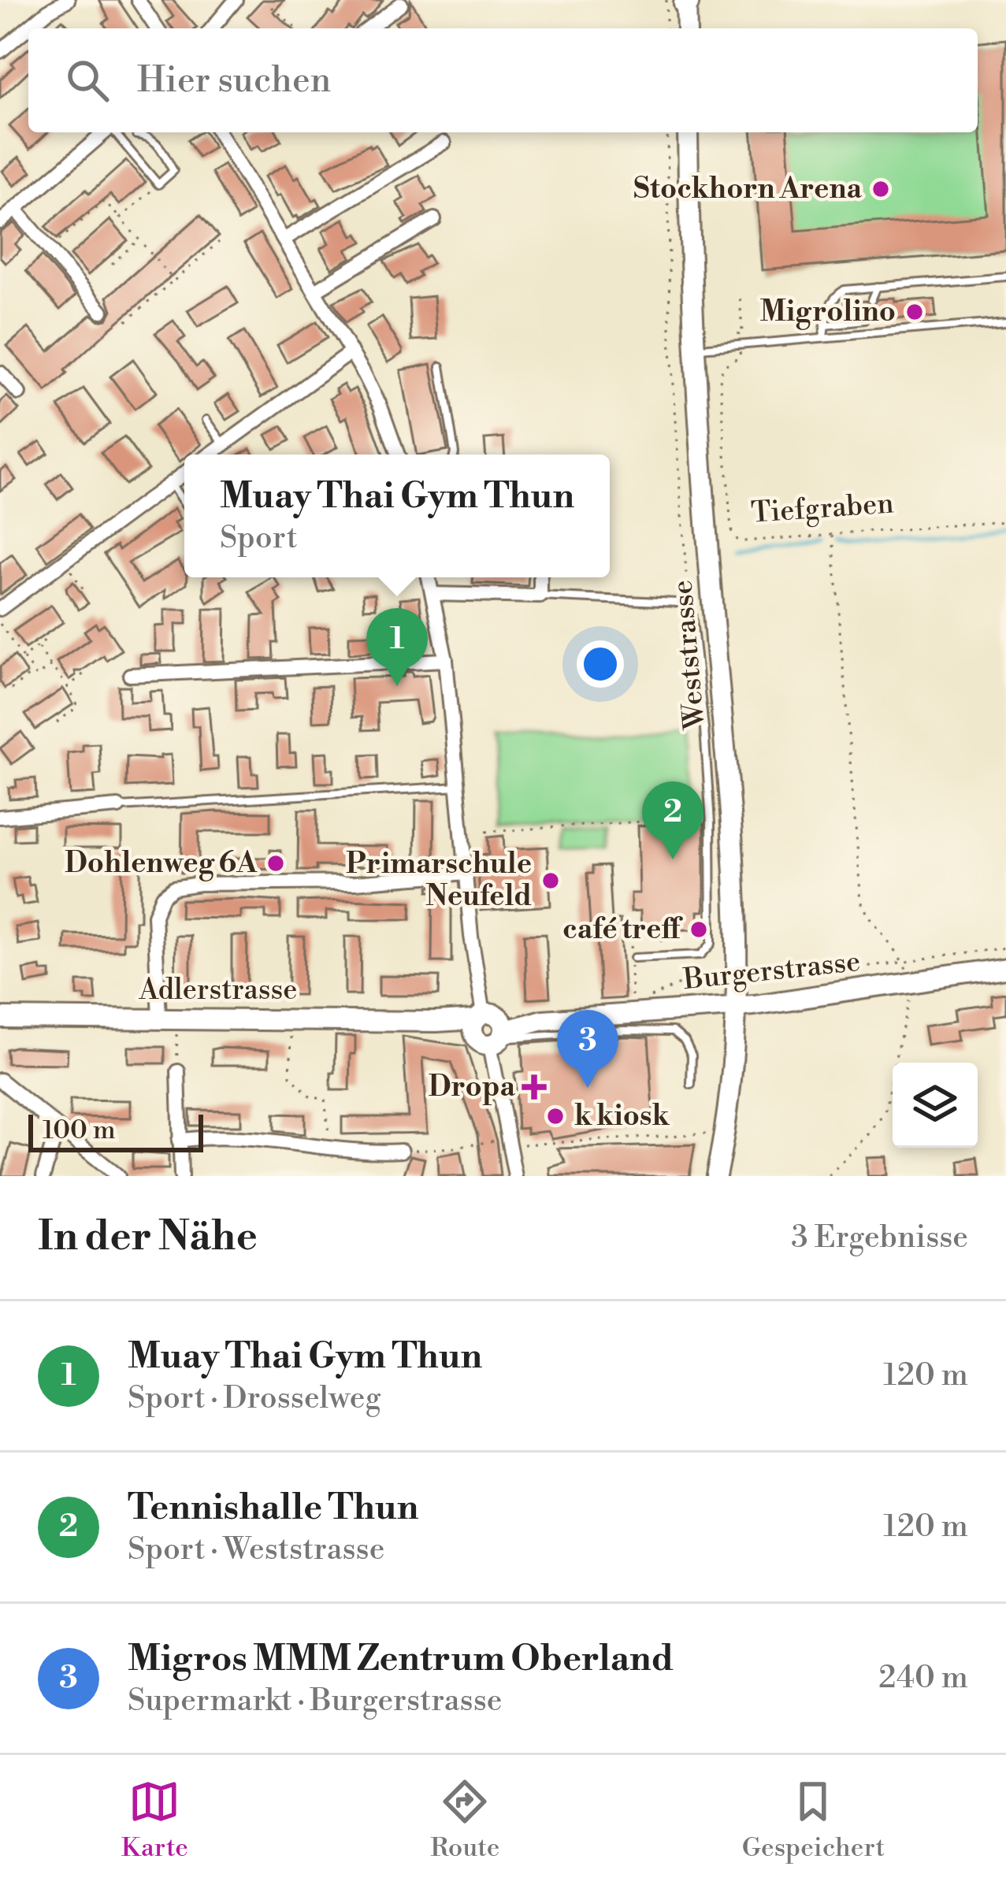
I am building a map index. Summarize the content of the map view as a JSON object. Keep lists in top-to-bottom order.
{
  "streets": {
    "main road": ["Weststrasse", "Burgerstrasse", "Adlerstrasse"],
    "path": ["Tiefgraben"]
  },
  "crossings": [
    ["Weststrasse", "Burgerstrasse"],
    ["Burgerstrasse", "Adlerstrasse"]
  ],
  "places": {
    "other": [
      "Stockhorn Arena",
      "Migrolino",
      "Dohlenweg 6A",
      "Primarschule Neufeld",
      "café treff",
      "k kiosk"
    ],
    "health": ["Dropa"]
  },
  "scale_bar": "100 m",
  "page": {
    "search": "Hier suchen",
    "popup": ["Muay Thai Gym Thun", "Sport"],
    "pins": ["1", "2", "3"],
    "scale": "100 m",
    "heading": ["In der Nähe", "3 Ergebnisse"],
    "list": [
      {
        "mark": "1",
        "name": "Muay Thai Gym Thun",
        "note": "Sport · Drosselweg",
        "value": "120 m"
      },
      {
        "mark": "2",
        "name": "Tennishalle Thun",
        "note": "Sport · Weststrasse",
        "value": "120 m"
      },
      {
        "mark": "3",
        "name": "Migros MMM Zentrum Oberland",
        "note": "Supermarkt · Burgerstrasse",
        "value": "240 m"
      }
    ],
    "nav": ["Karte", "Route", "Gespeichert"]
  }
}
